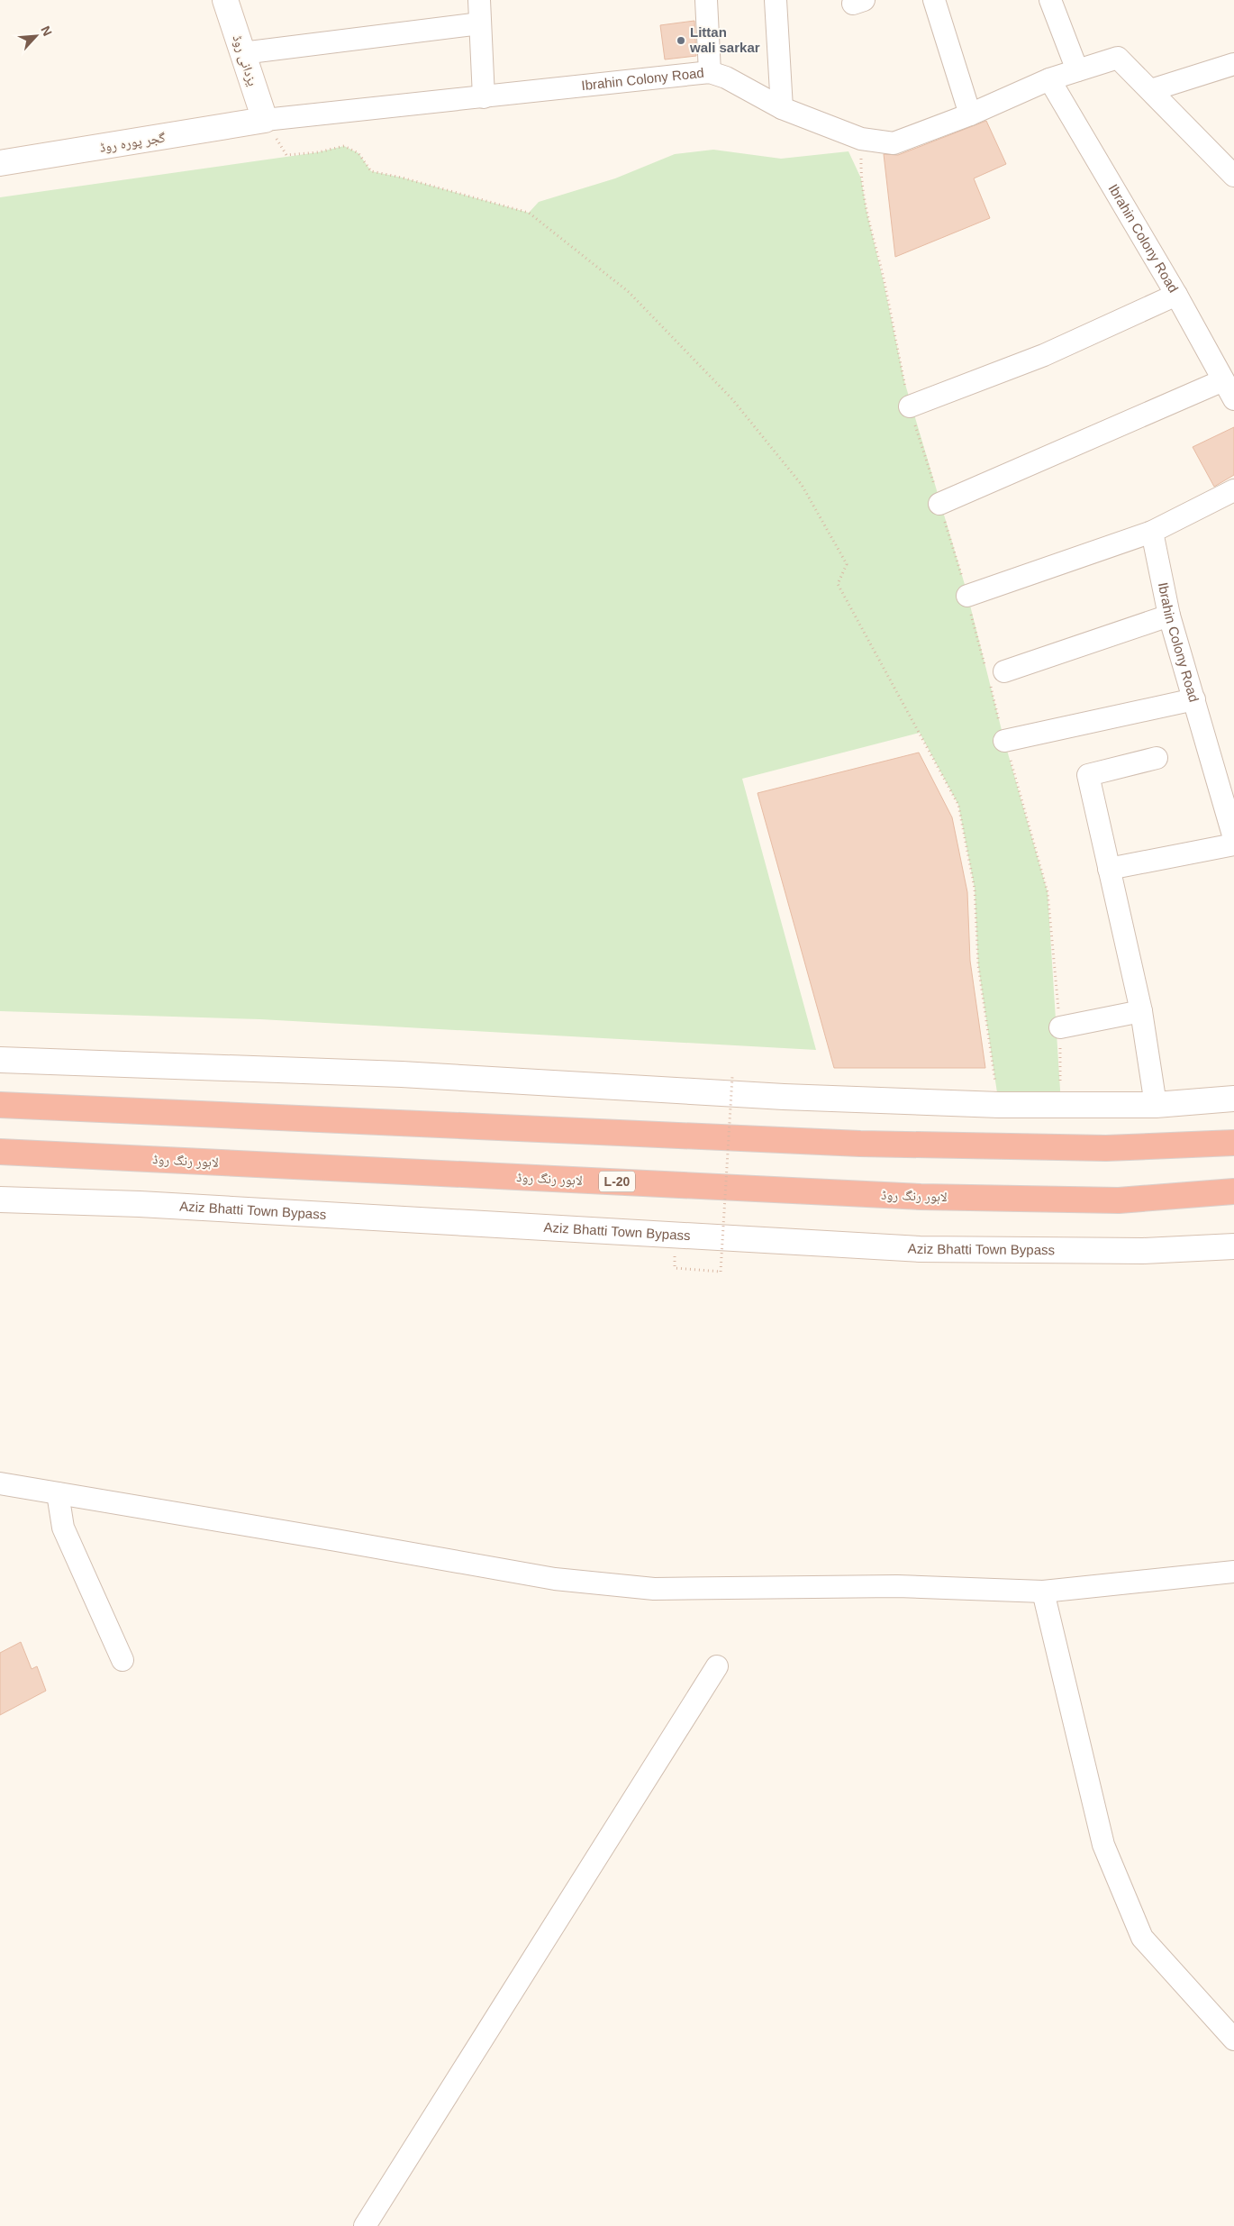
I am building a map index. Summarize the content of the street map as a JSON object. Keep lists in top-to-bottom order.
{
  "streets": {
    "highway": ["لاہور رنگ روڈ", "L-20"],
    "street": [
      "یزدانی روڈ",
      "Ibrahin Colony Road",
      "گجر پورہ روڈ",
      "Aziz Bhatti Town Bypass"
    ]
  },
  "crossings": [
    ["یزدانی روڈ", "Ibrahin Colony Road"],
    ["یزدانی روڈ", "گجر پورہ روڈ"],
    ["Ibrahin Colony Road", "گجر پورہ روڈ"]
  ],
  "places": ["Littan wali sarkar"],
  "north": "top right"
}
